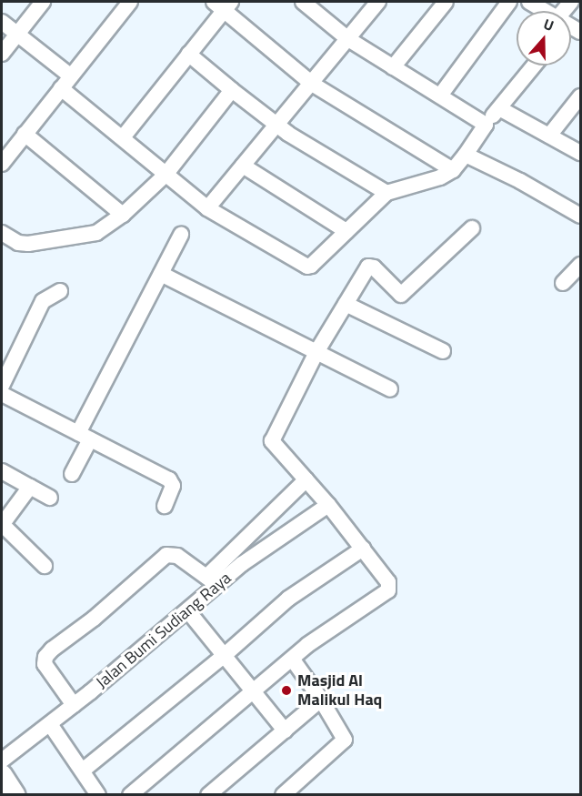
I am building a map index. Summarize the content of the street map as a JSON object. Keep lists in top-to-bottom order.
{
  "streets": {
    "street": ["Jalan Bumi Sudiang Raya"]
  },
  "places": ["Masjid Al Malikul Haq"],
  "north": "top"
}
